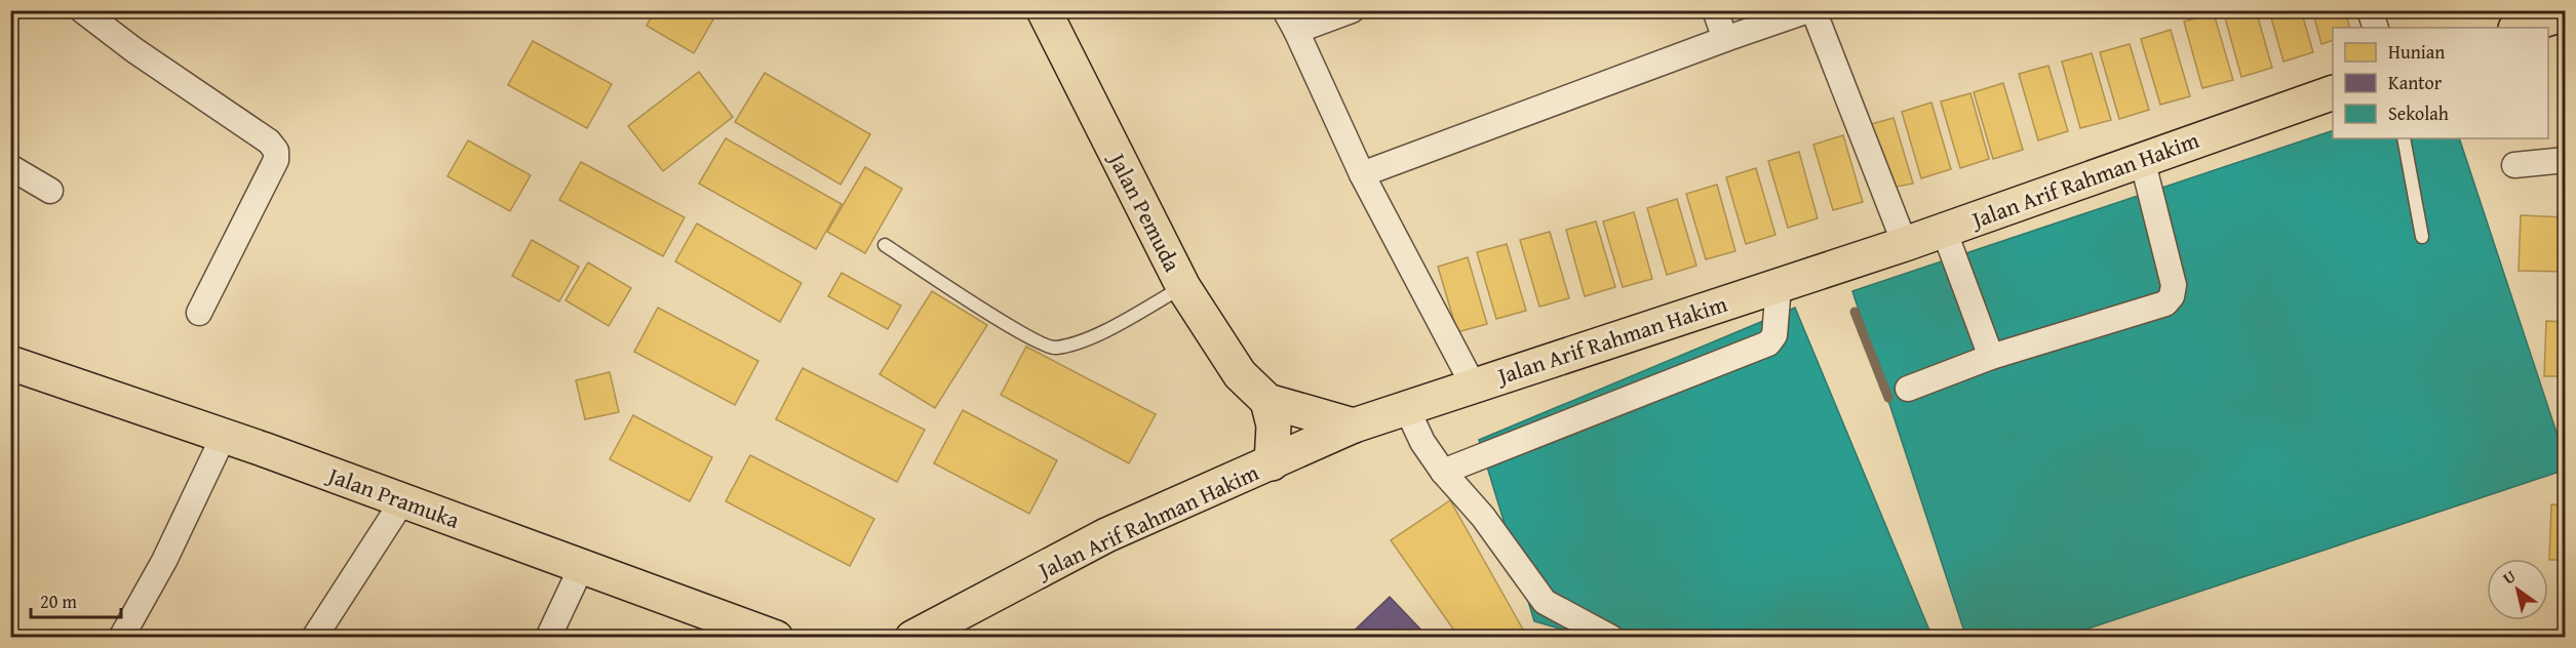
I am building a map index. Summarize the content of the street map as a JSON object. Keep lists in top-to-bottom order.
{
  "streets": {
    "main road": ["Jalan Arif Rahman Hakim", "Jalan Pemuda", "Jalan Pramuka"]
  },
  "crossings": [
    ["Jalan Arif Rahman Hakim", "Jalan Pemuda"]
  ],
  "legend": ["Hunian", "Kantor", "Sekolah"],
  "scale_bar": "20 m",
  "north": "top left"
}
